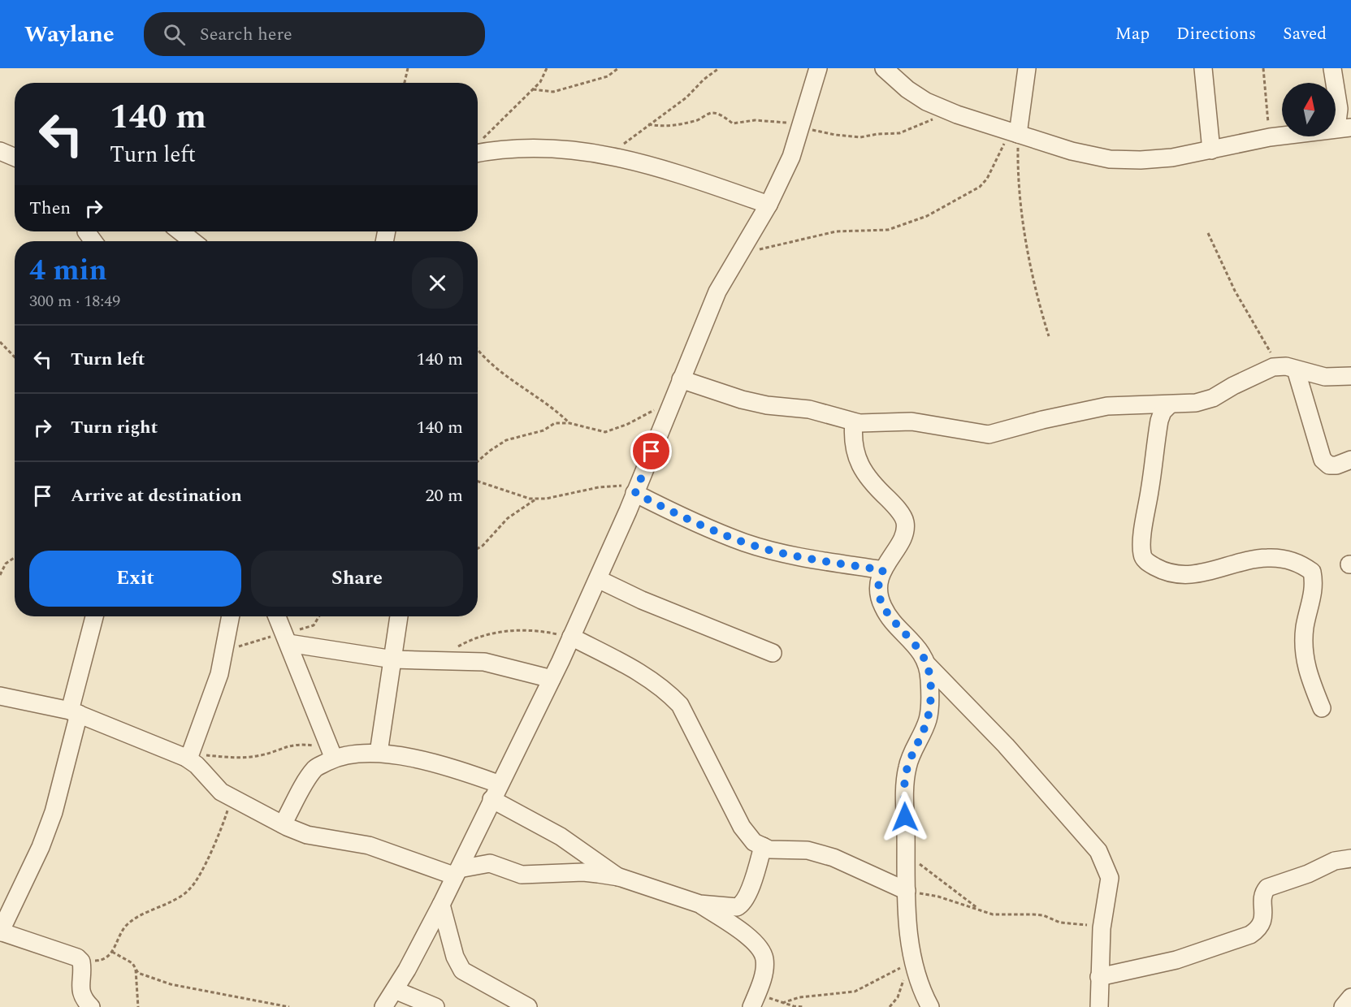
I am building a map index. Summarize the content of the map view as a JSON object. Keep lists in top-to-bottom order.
{
  "north": "top",
  "page": {
    "header": "Waylane",
    "search": "Search here",
    "nav": ["Map", "Directions", "Saved"],
    "turn": ["140 m", "Turn left"],
    "then": "Then",
    "heading": ["4 min", "300 m · 18:49"],
    "list": [
      {
        "name": "Turn left",
        "value": "140 m"
      },
      {
        "name": "Turn right",
        "value": "140 m"
      },
      {
        "name": "Arrive at destination",
        "value": "20 m"
      }
    ],
    "buttons": ["Exit", "Share"]
  }
}
